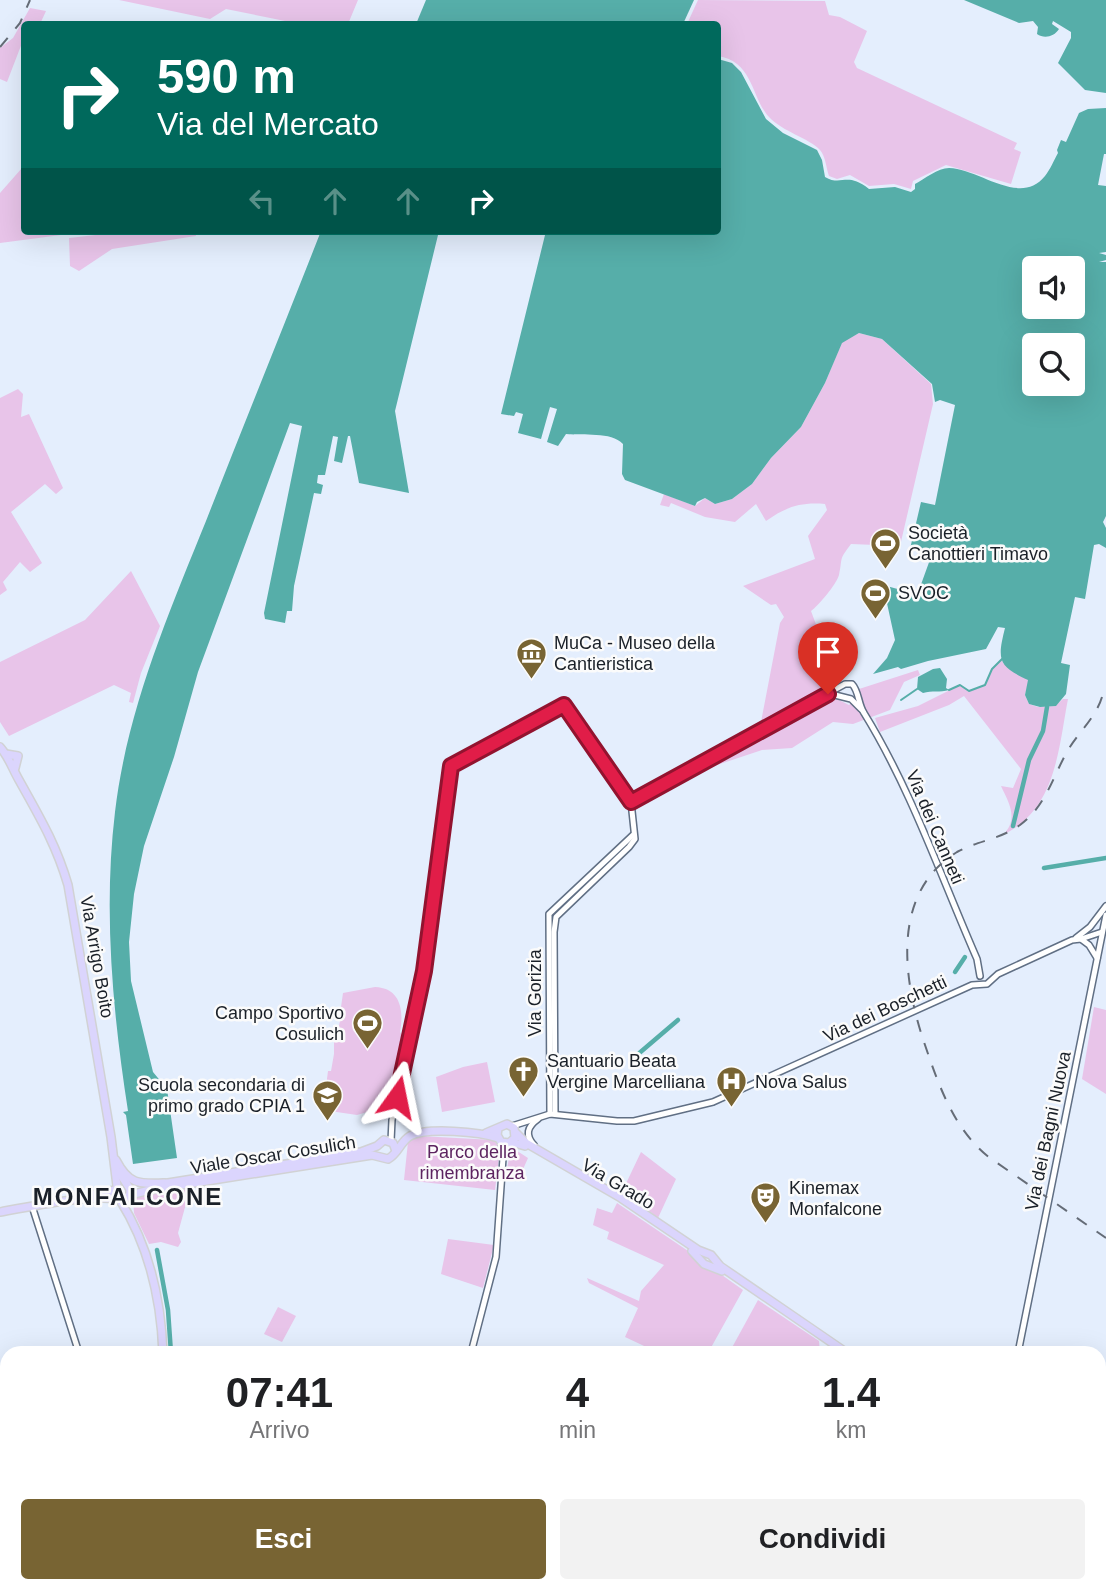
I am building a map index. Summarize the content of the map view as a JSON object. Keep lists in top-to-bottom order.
{
  "streets": {
    "main road": ["Via Arrigo Boito", "Viale Oscar Cosulich", "Via Grado"],
    "street": [
      "Via dei Canneti",
      "Via Gorizia",
      "Via dei Boschetti",
      "Via dei Bagni Nuova"
    ]
  },
  "crossings": [
    ["Via dei Canneti", "Via dei Boschetti"],
    ["Via Arrigo Boito", "Viale Oscar Cosulich"],
    ["Via Gorizia", "Via dei Boschetti"],
    ["Via dei Boschetti", "Via dei Bagni Nuova"]
  ],
  "districts": ["MONFALCONE"],
  "parks": ["Parco della rimembranza"],
  "places": {
    "sports": ["Società Canottieri Timavo", "SVOC", "Campo Sportivo Cosulich"],
    "museum": ["MuCa - Museo della Cantieristica"],
    "church": ["Santuario Beata Vergine Marcelliana"],
    "hospital": ["Nova Salus"],
    "school or university": ["Scuola secondaria di primo grado CPIA 1"],
    "theatre": ["Kinemax Monfalcone"]
  },
  "page": {
    "turn": ["590 m", "Via del Mercato"],
    "eta": [
      "07:41",
      "Arrivo",
      "4",
      "min",
      "1.4",
      "km"
    ],
    "buttons": ["Esci", "Condividi"]
  }
}
